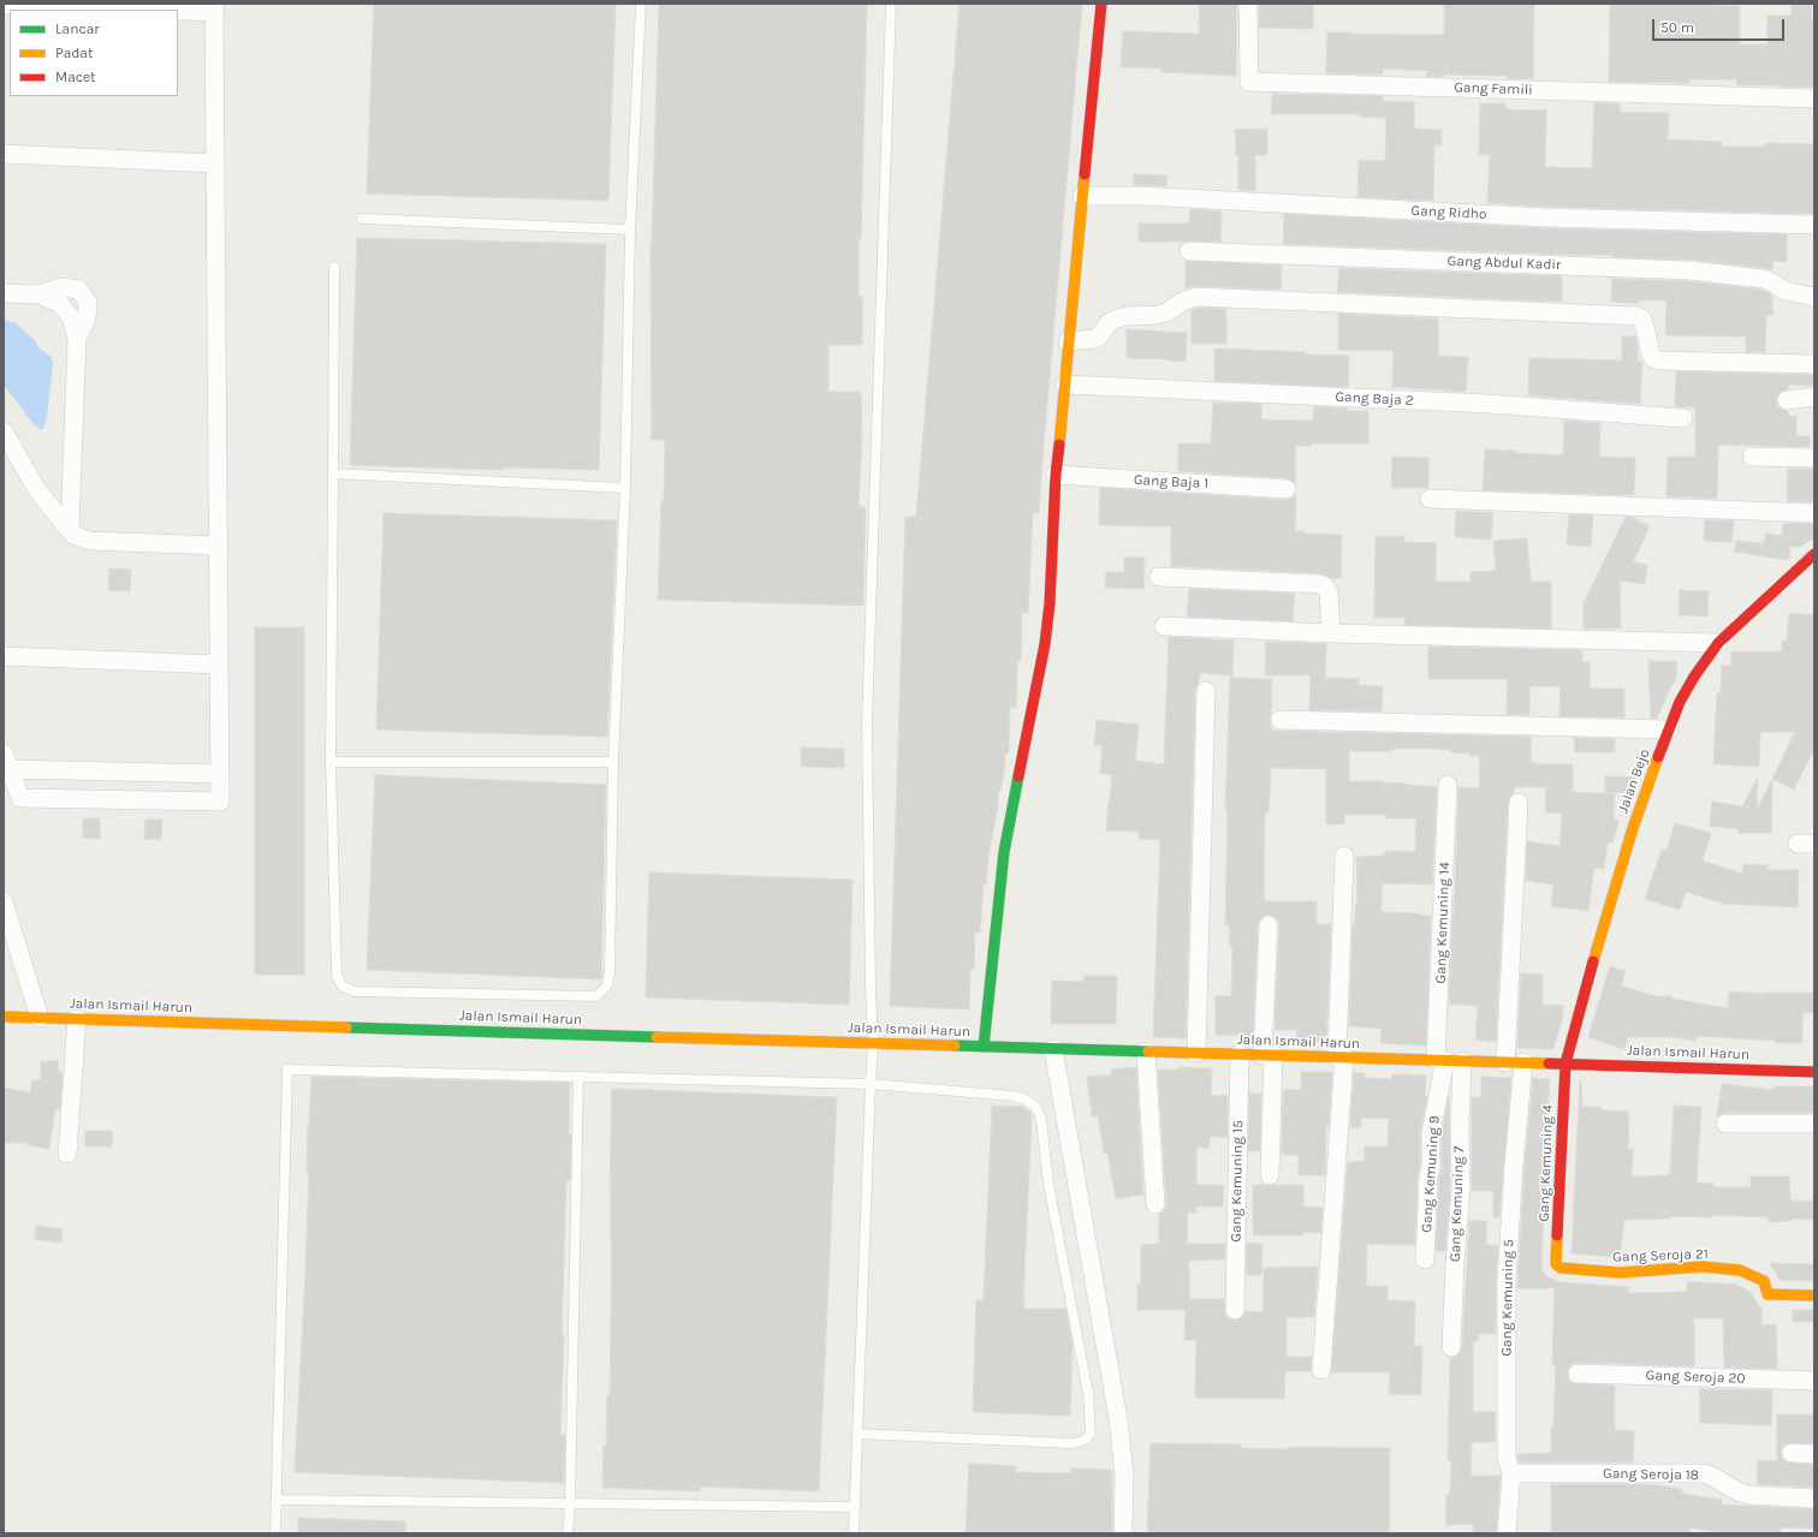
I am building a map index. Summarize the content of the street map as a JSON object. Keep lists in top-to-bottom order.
{
  "streets": {
    "street": [
      "Gang Famili",
      "Gang Ridho",
      "Gang Abdul Kadir",
      "Gang Baja 2",
      "Gang Baja 1",
      "Jalan Bejo",
      "Gang Kemuning 14",
      "Jalan Ismail Harun",
      "Gang Kemuning 4",
      "Gang Kemuning 9",
      "Gang Kemuning 15",
      "Gang Kemuning 7",
      "Gang Seroja 21",
      "Gang Kemuning 5",
      "Gang Seroja 20",
      "Gang Seroja 18"
    ]
  },
  "crossings": [
    ["Jalan Bejo", "Jalan Ismail Harun"],
    ["Jalan Bejo", "Gang Kemuning 4"],
    ["Gang Kemuning 14", "Jalan Ismail Harun"],
    ["Gang Kemuning 14", "Gang Kemuning 9"],
    ["Gang Kemuning 14", "Gang Kemuning 7"],
    ["Jalan Ismail Harun", "Gang Kemuning 4"],
    ["Jalan Ismail Harun", "Gang Kemuning 9"],
    ["Jalan Ismail Harun", "Gang Kemuning 15"],
    ["Jalan Ismail Harun", "Gang Kemuning 7"],
    ["Jalan Ismail Harun", "Gang Kemuning 5"],
    ["Gang Kemuning 4", "Gang Seroja 21"],
    ["Gang Kemuning 9", "Gang Kemuning 7"],
    ["Gang Kemuning 5", "Gang Seroja 18"]
  ],
  "legend": ["Lancar", "Padat", "Macet"],
  "scale_bar": "50 m"
}
